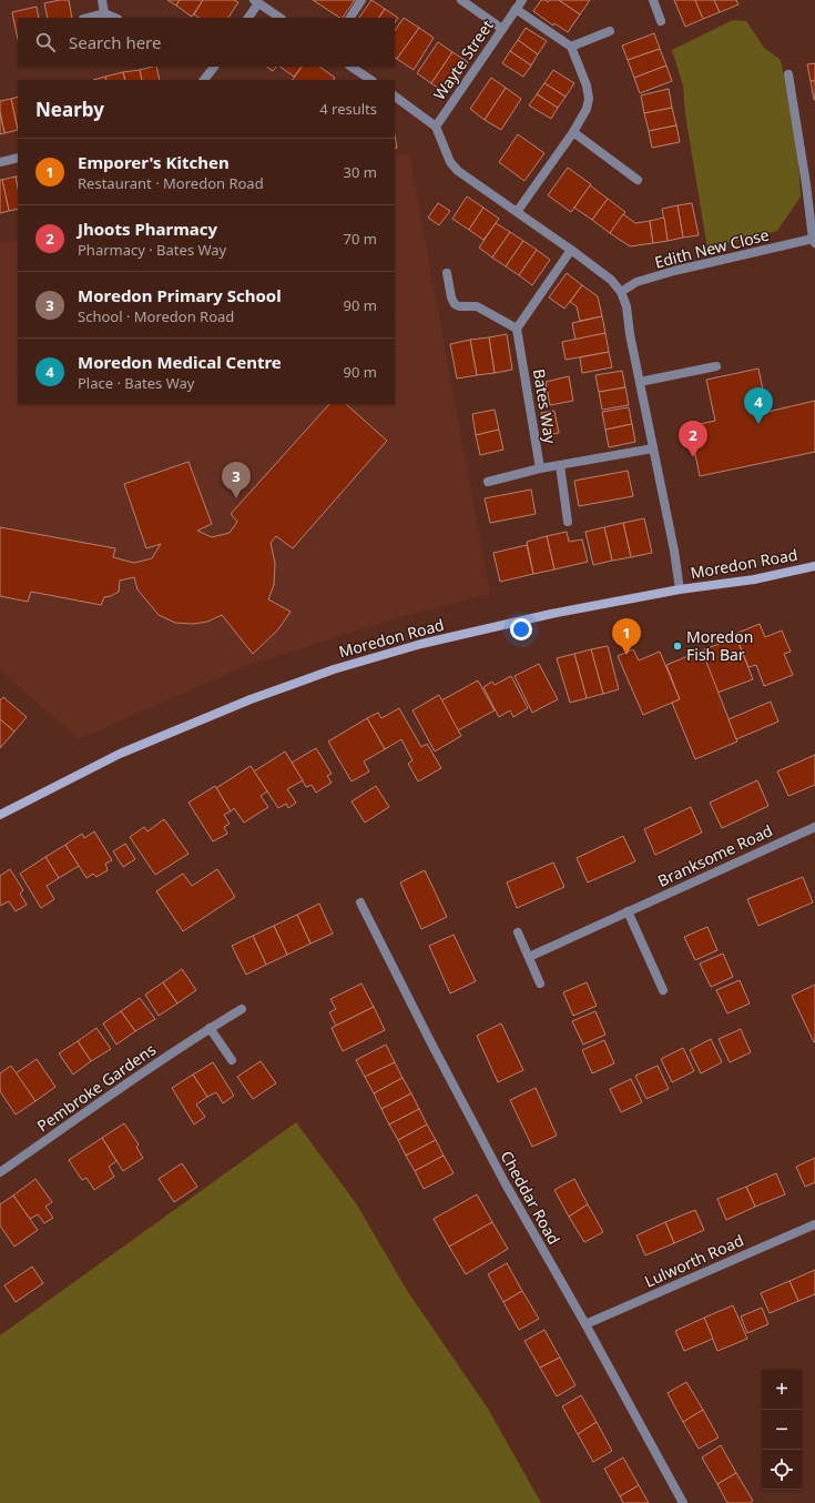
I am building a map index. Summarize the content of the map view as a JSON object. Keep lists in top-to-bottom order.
{
  "streets": {
    "street": [
      "Wayte Street",
      "Edith New Close",
      "Bates Way",
      "Moredon Road",
      "Branksome Road",
      "Pembroke Gardens",
      "Cheddar Road",
      "Lulworth Road"
    ]
  },
  "crossings": [
    ["Cheddar Road", "Lulworth Road"]
  ],
  "places": ["Moredon Fish Bar"],
  "page": {
    "search": "Search here",
    "heading": ["Nearby", "4 results"],
    "list": [
      {
        "mark": "1",
        "name": "Emporer's Kitchen",
        "note": "Restaurant · Moredon Road",
        "value": "30 m"
      },
      {
        "mark": "2",
        "name": "Jhoots Pharmacy",
        "note": "Pharmacy · Bates Way",
        "value": "70 m"
      },
      {
        "mark": "3",
        "name": "Moredon Primary School",
        "note": "School · Moredon Road",
        "value": "90 m"
      },
      {
        "mark": "4",
        "name": "Moredon Medical Centre",
        "note": "Place · Bates Way",
        "value": "90 m"
      }
    ],
    "pins": [
      "4",
      "2",
      "3",
      "1"
    ],
    "map_buttons": ["+", "−"]
  }
}
